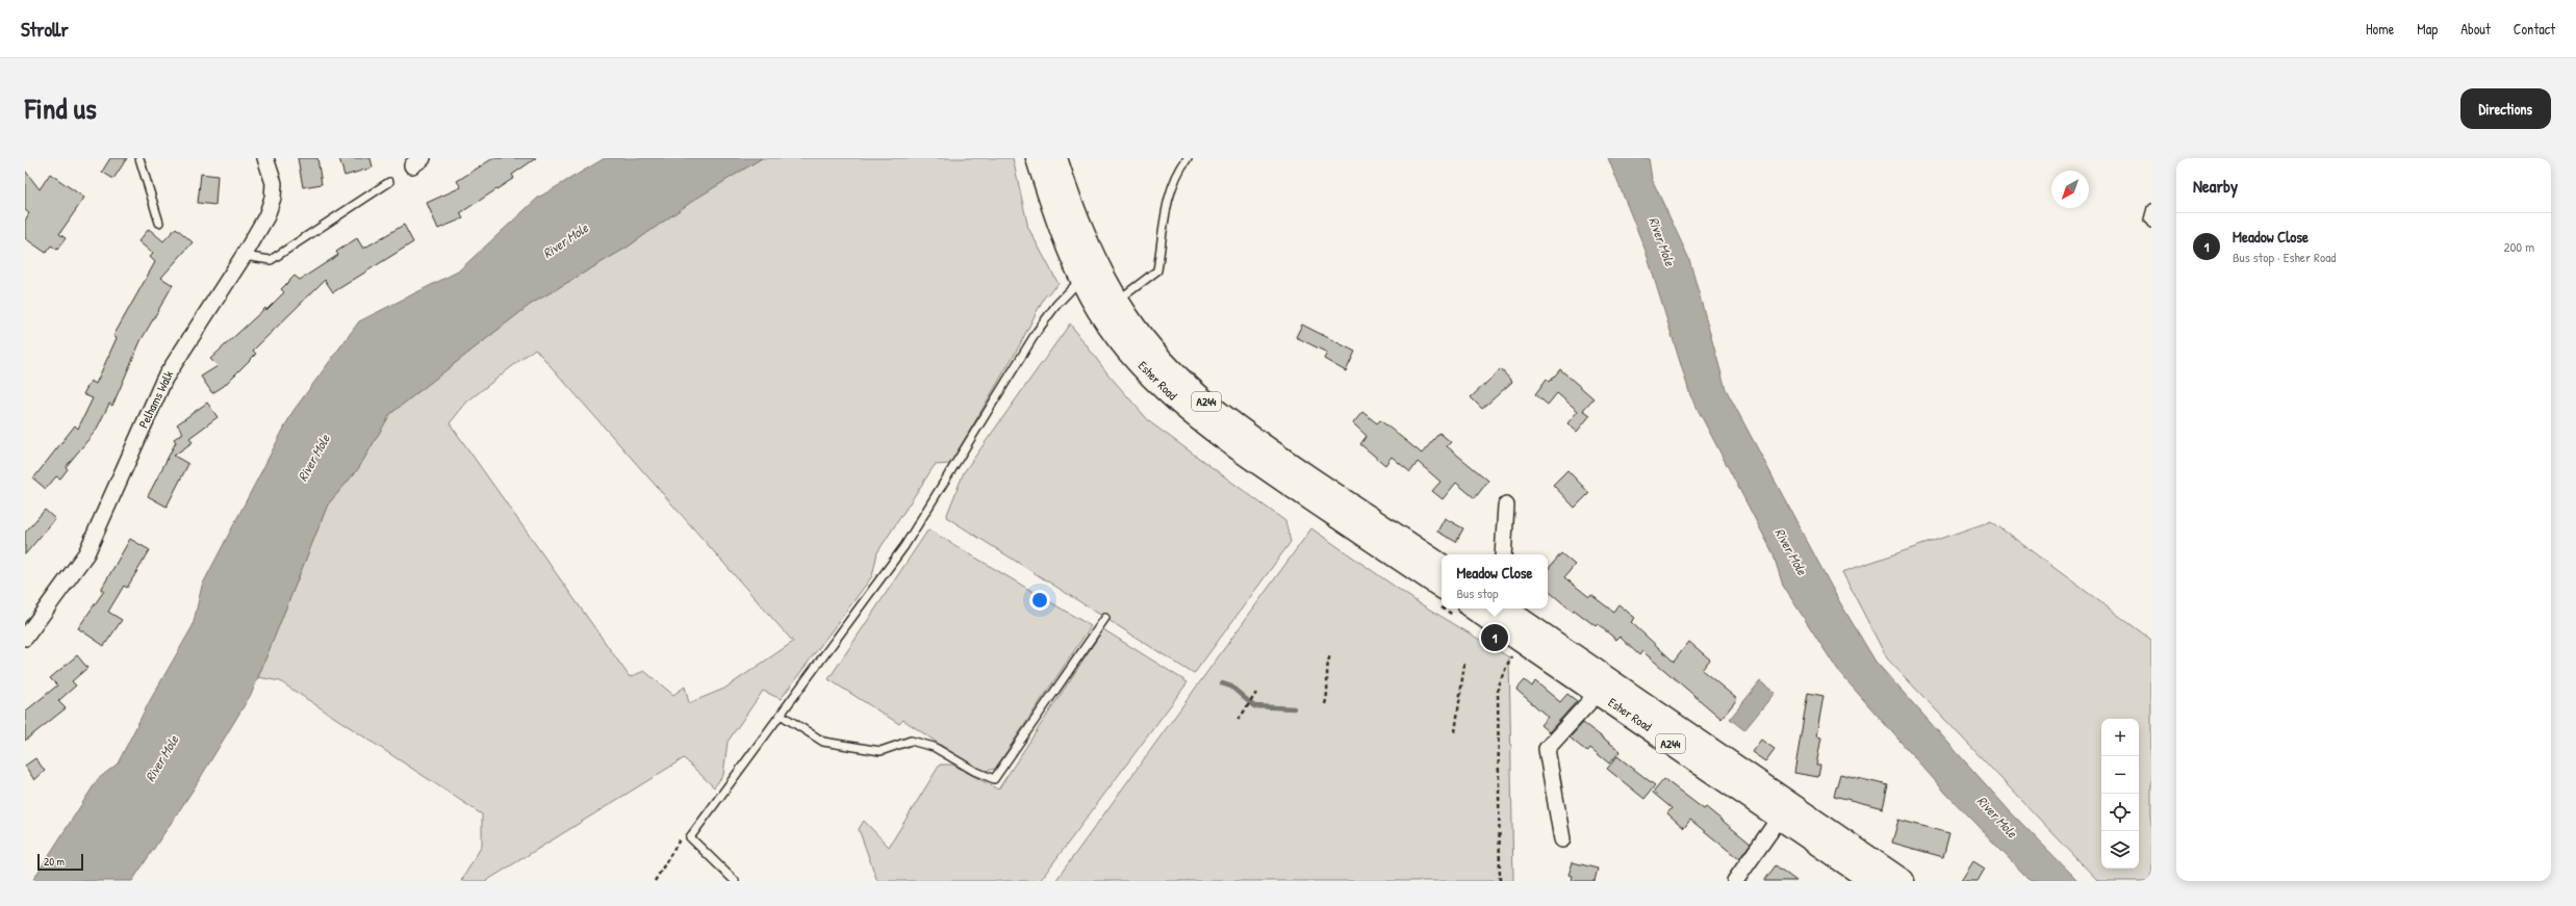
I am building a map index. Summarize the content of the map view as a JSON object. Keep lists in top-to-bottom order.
{
  "streets": {
    "main road": ["Esher Road", "A244"],
    "street": ["Pelhams Walk"]
  },
  "water": ["River Mole"],
  "scale_bar": "20 m",
  "north": "bottom left",
  "page": {
    "header": "Strollr",
    "nav": [
      "Home",
      "Map",
      "About",
      "Contact"
    ],
    "title": "Find us",
    "buttons": "Directions",
    "heading": "Nearby",
    "list": [
      {
        "mark": "1",
        "name": "Meadow Close",
        "note": "Bus stop · Esher Road",
        "value": "200 m"
      }
    ],
    "popup": ["Meadow Close", "Bus stop"],
    "pins": "1",
    "map_buttons": ["+", "−"],
    "scale": "20 m"
  }
}
